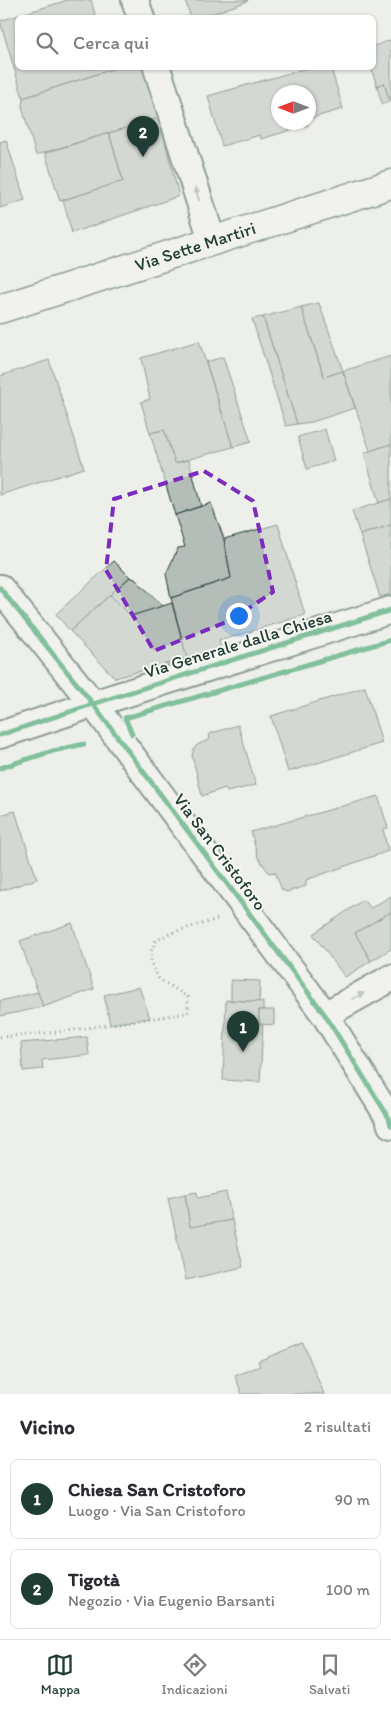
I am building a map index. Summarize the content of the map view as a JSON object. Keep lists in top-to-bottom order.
{
  "streets": {
    "main road": ["Via Sette Martiri"],
    "street": ["Via Generale dalla Chiesa", "Via San Cristoforo"]
  },
  "crossings": [
    ["Via Generale dalla Chiesa", "Via San Cristoforo"]
  ],
  "north": "left",
  "page": {
    "search": "Cerca qui",
    "pins": ["2", "1"],
    "heading": ["Vicino", "2 risultati"],
    "list": [
      {
        "mark": "1",
        "name": "Chiesa San Cristoforo",
        "note": "Luogo · Via San Cristoforo",
        "value": "90 m"
      },
      {
        "mark": "2",
        "name": "Tigotà",
        "note": "Negozio · Via Eugenio Barsanti",
        "value": "100 m"
      }
    ],
    "nav": ["Mappa", "Indicazioni", "Salvati"]
  }
}
